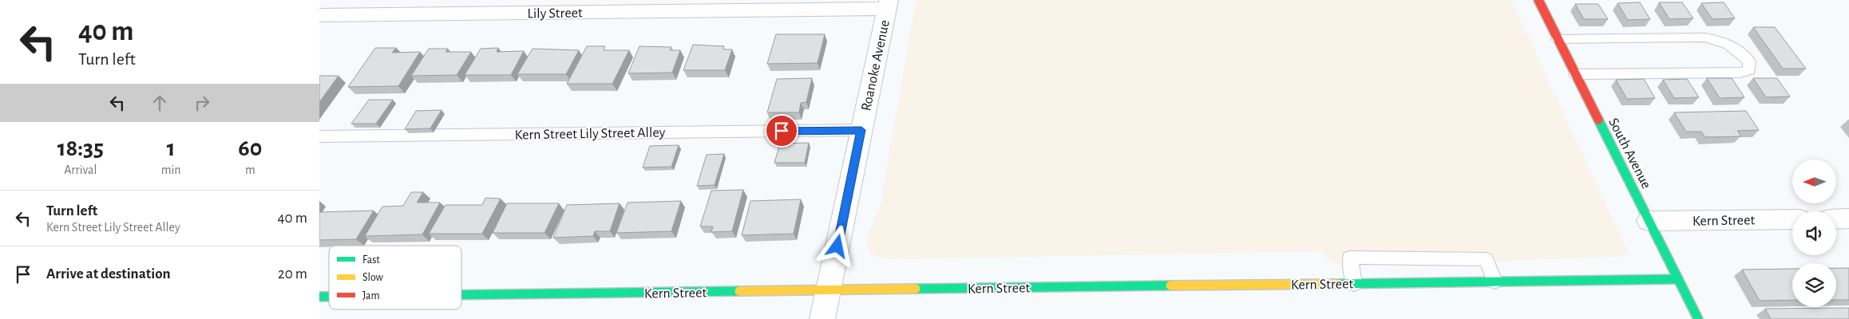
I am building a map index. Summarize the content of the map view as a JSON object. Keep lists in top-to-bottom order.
{
  "streets": {
    "street": [
      "Lily Street",
      "Roanoke Avenue",
      "South Avenue",
      "Kern Street"
    ],
    "lane": ["Kern Street Lily Street Alley"]
  },
  "crossings": [
    ["Lily Street", "Roanoke Avenue"],
    ["Roanoke Avenue", "Kern Street Lily Street Alley"],
    ["Roanoke Avenue", "Kern Street"],
    ["South Avenue", "Kern Street"]
  ],
  "legend": ["Fast", "Slow", "Jam"],
  "north": "left",
  "page": {
    "turn": ["40 m", "Turn left"],
    "eta": [
      "18:35",
      "Arrival",
      "1",
      "min",
      "60",
      "m"
    ],
    "list": [
      {
        "name": "Turn left",
        "note": "Kern Street Lily Street Alley",
        "value": "40 m"
      },
      {
        "name": "Arrive at destination",
        "value": "20 m"
      }
    ]
  }
}
